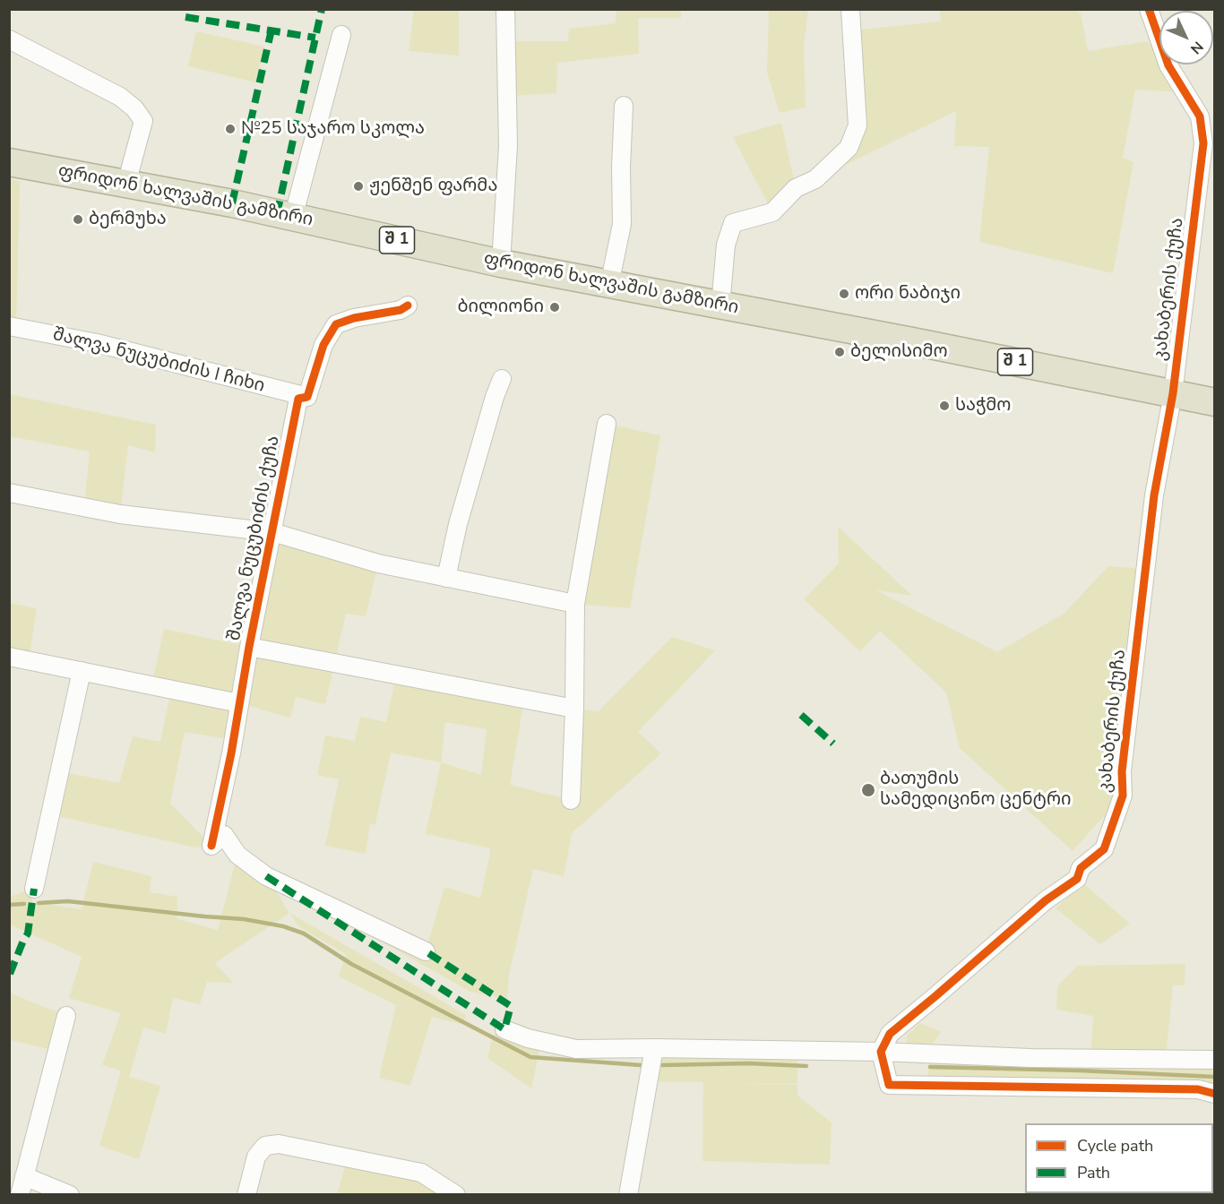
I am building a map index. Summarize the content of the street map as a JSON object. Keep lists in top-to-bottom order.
{
  "streets": {
    "highway": ["ფრიდონ ხალვაშის გამზირი", "შ 1"],
    "street": ["კახაბერის ქუჩა", "შალვა ნუცუბიძის I ჩიხი", "შალვა ნუცუბიძის ქუჩა"]
  },
  "crossings": [
    ["ფრიდონ ხალვაშის გამზირი", "კახაბერის ქუჩა"],
    ["შალვა ნუცუბიძის I ჩიხი", "შალვა ნუცუბიძის ქუჩა"]
  ],
  "places": [
    "№25 საჯარო სკოლა",
    "ჟენშენ ფარმა",
    "ბერმუხა",
    "ორი ნაბიჯი",
    "ბილიონი",
    "ბელისიმო",
    "საჭმო",
    "ბათუმის სამედიცინო ცენტრი"
  ],
  "legend": ["Cycle path", "Path"],
  "north": "bottom right"
}
